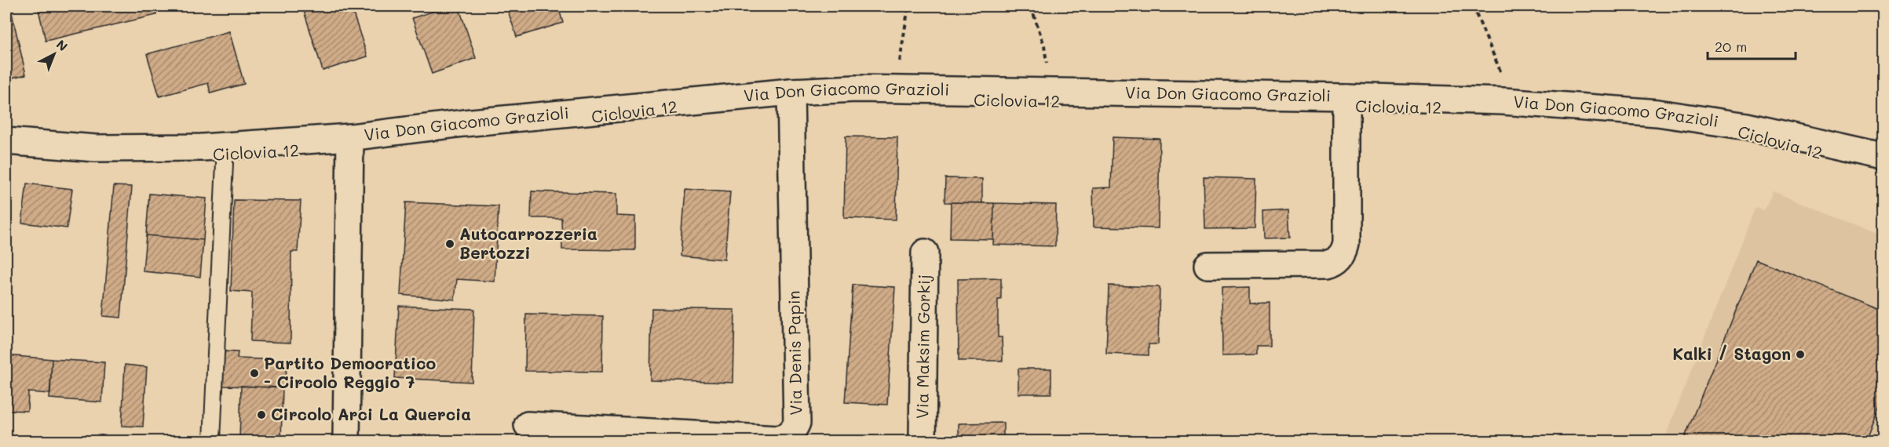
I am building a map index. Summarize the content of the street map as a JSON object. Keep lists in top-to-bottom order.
{
  "streets": {
    "street": ["Via Don Giacomo Grazioli", "Via Maksim Gorkij", "Via Denis Papin"]
  },
  "crossings": [
    ["Via Don Giacomo Grazioli", "Via Denis Papin"]
  ],
  "places": [
    "Autocarrozzeria Bertozzi",
    "Kalki / Stagon",
    "Partito Democratico - Circolo Reggio 7",
    "Circolo Arci La Quercia"
  ],
  "scale_bar": "20 m",
  "north": "top right"
}
